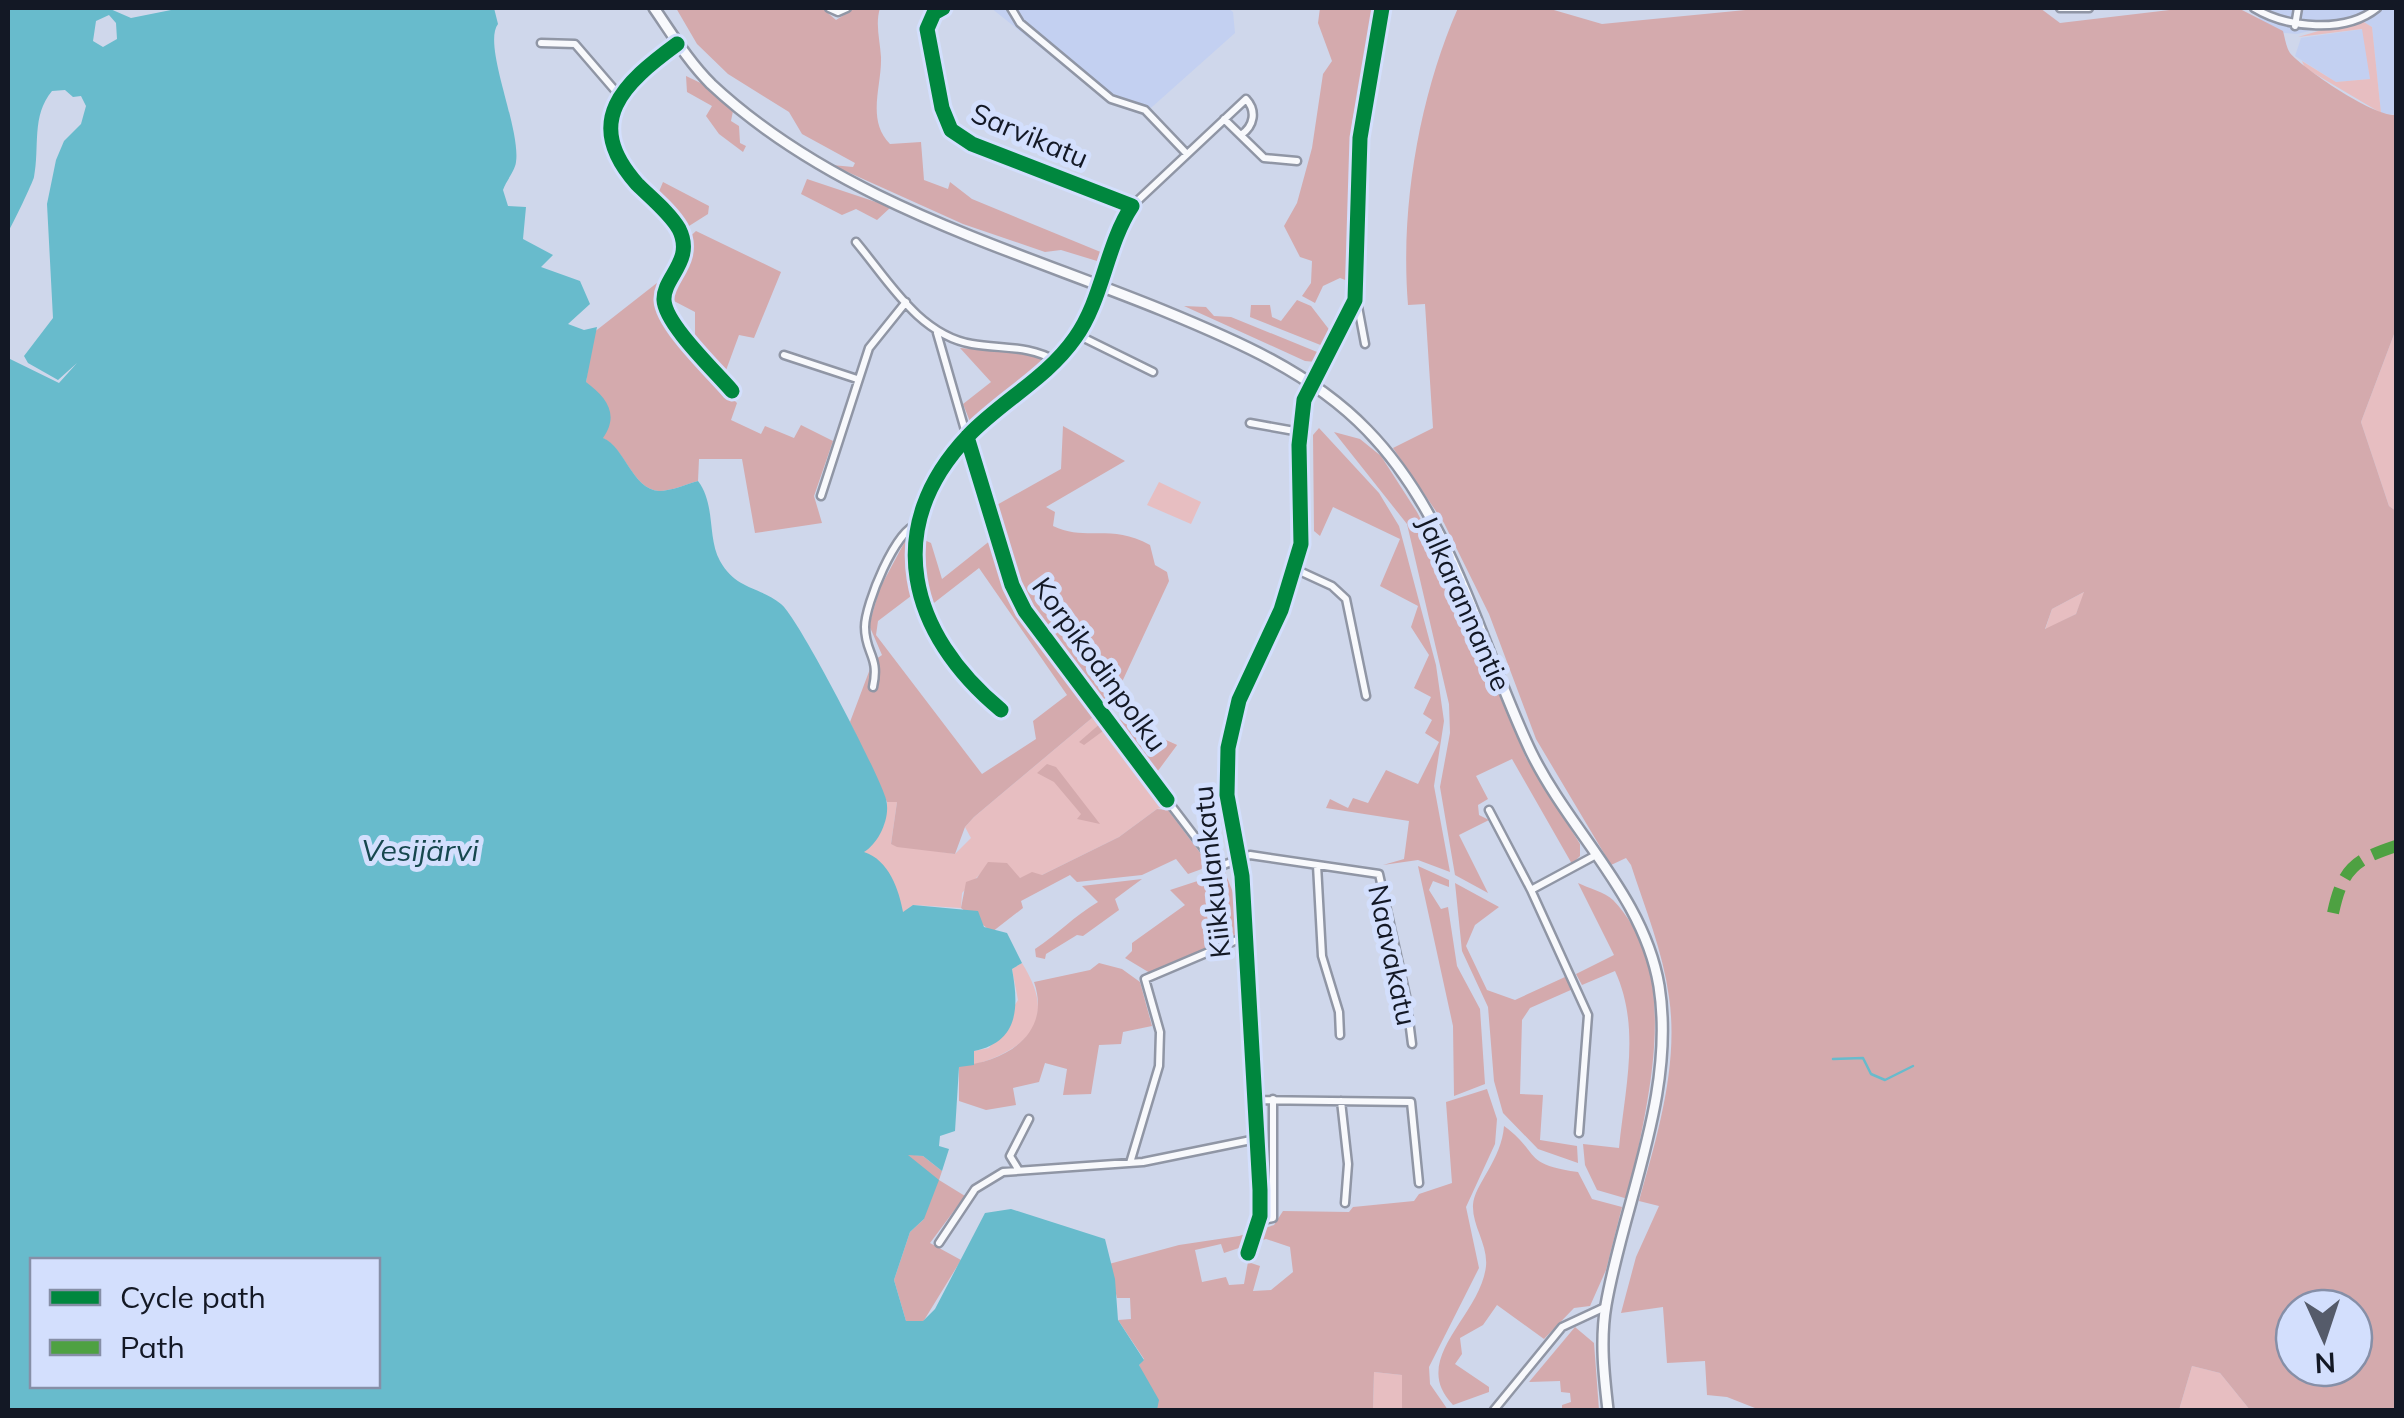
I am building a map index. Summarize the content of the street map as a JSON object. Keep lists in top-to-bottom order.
{
  "streets": {
    "main road": ["Jalkarannantie"],
    "street": ["Sarvikatu", "Kiikkulankatu", "Naavakatu"],
    "cycle path": ["Korpikodinpolku"]
  },
  "crossings": [
    ["Jalkarannantie", "Kiikkulankatu"],
    ["Kiikkulankatu", "Naavakatu"]
  ],
  "water": ["Vesijärvi"],
  "legend": ["Cycle path", "Path"],
  "north": "bottom"
}
